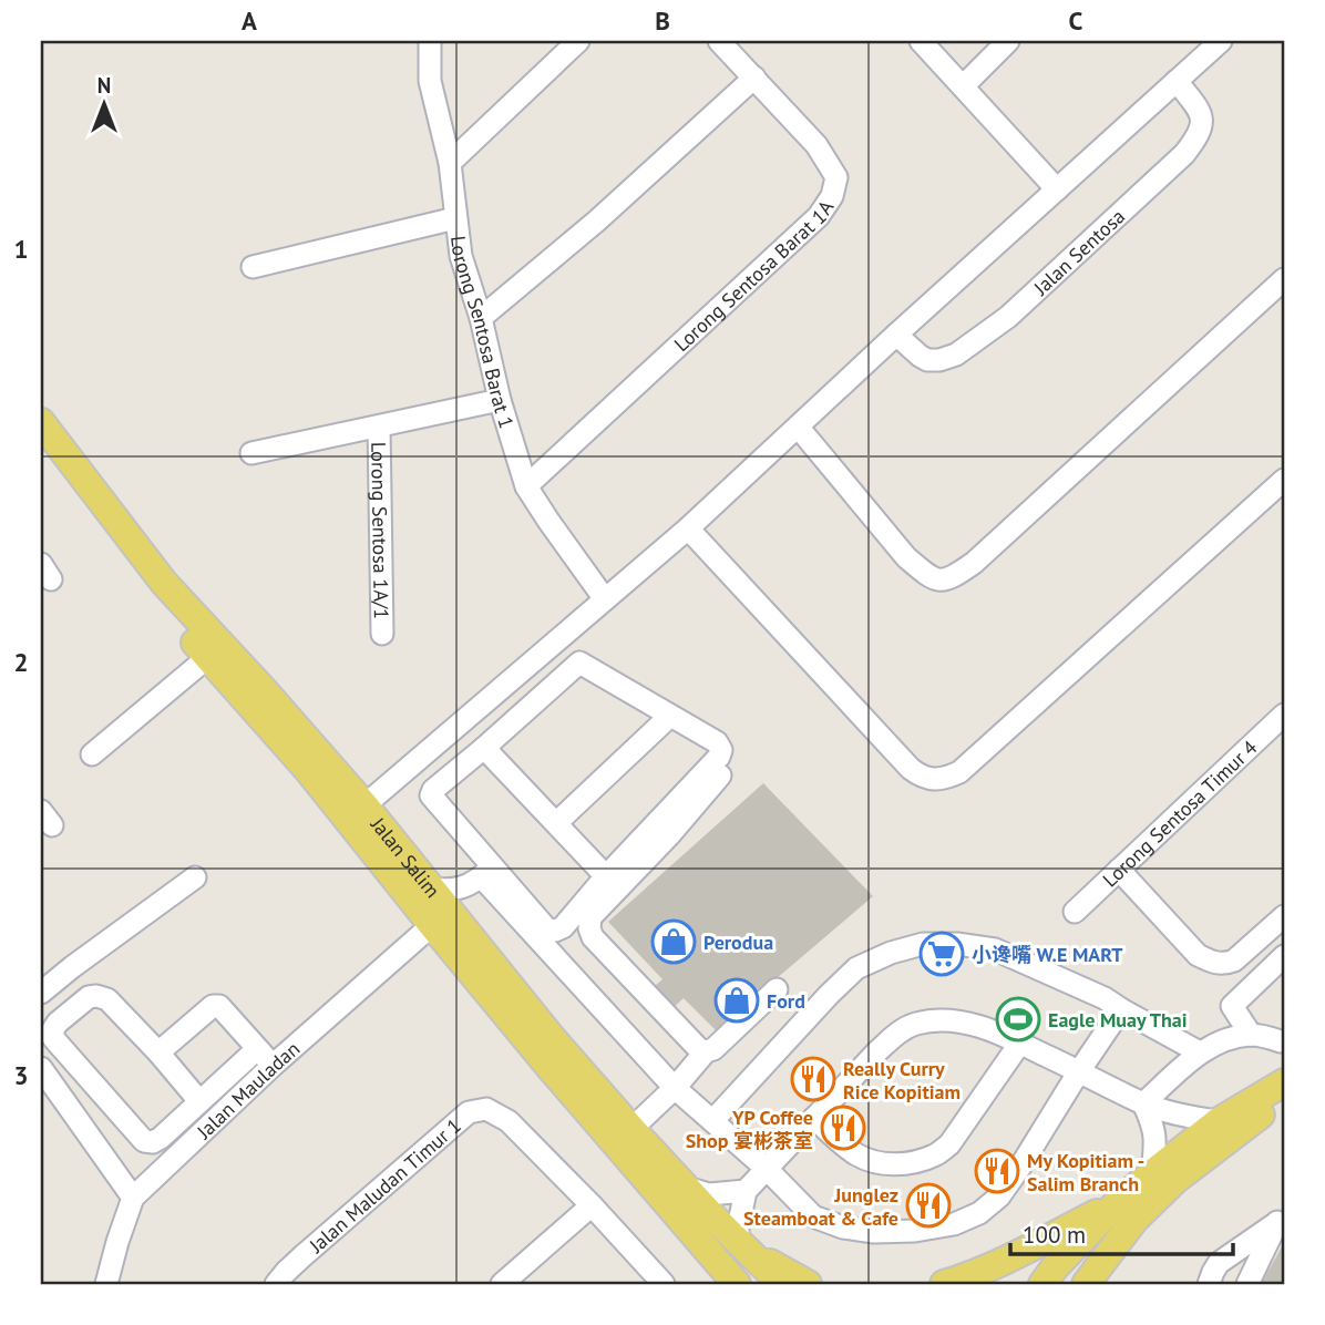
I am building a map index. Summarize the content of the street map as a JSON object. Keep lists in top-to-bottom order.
{
  "streets": {
    "main road": ["Jalan Salim"],
    "street": [
      "Jalan Sentosa",
      "Lorong Sentosa Barat 1A",
      "Lorong Sentosa Barat 1",
      "Lorong Sentosa 1A/1",
      "Lorong Sentosa Timur 4",
      "Jalan Mauladan",
      "Jalan Maludan Timur 1"
    ]
  },
  "crossings": [
    ["Lorong Sentosa Barat 1A", "Lorong Sentosa Barat 1"],
    ["Jalan Salim", "Jalan Mauladan"]
  ],
  "places": {
    "shop": ["Perodua", "Ford"],
    "supermarket": ["小谗嘴 W.E MART"],
    "sports": ["Eagle Muay Thai"],
    "restaurant": [
      "Really Curry Rice Kopitiam",
      "YP Coffee Shop 宴彬茶室",
      "My Kopitiam - Salim Branch",
      "Junglez Steamboat & Cafe"
    ]
  },
  "scale_bar": "100 m",
  "north": "top",
  "grid": {
    "columns": ["A", "B", "C"],
    "rows": ["1", "2", "3"]
  }
}
